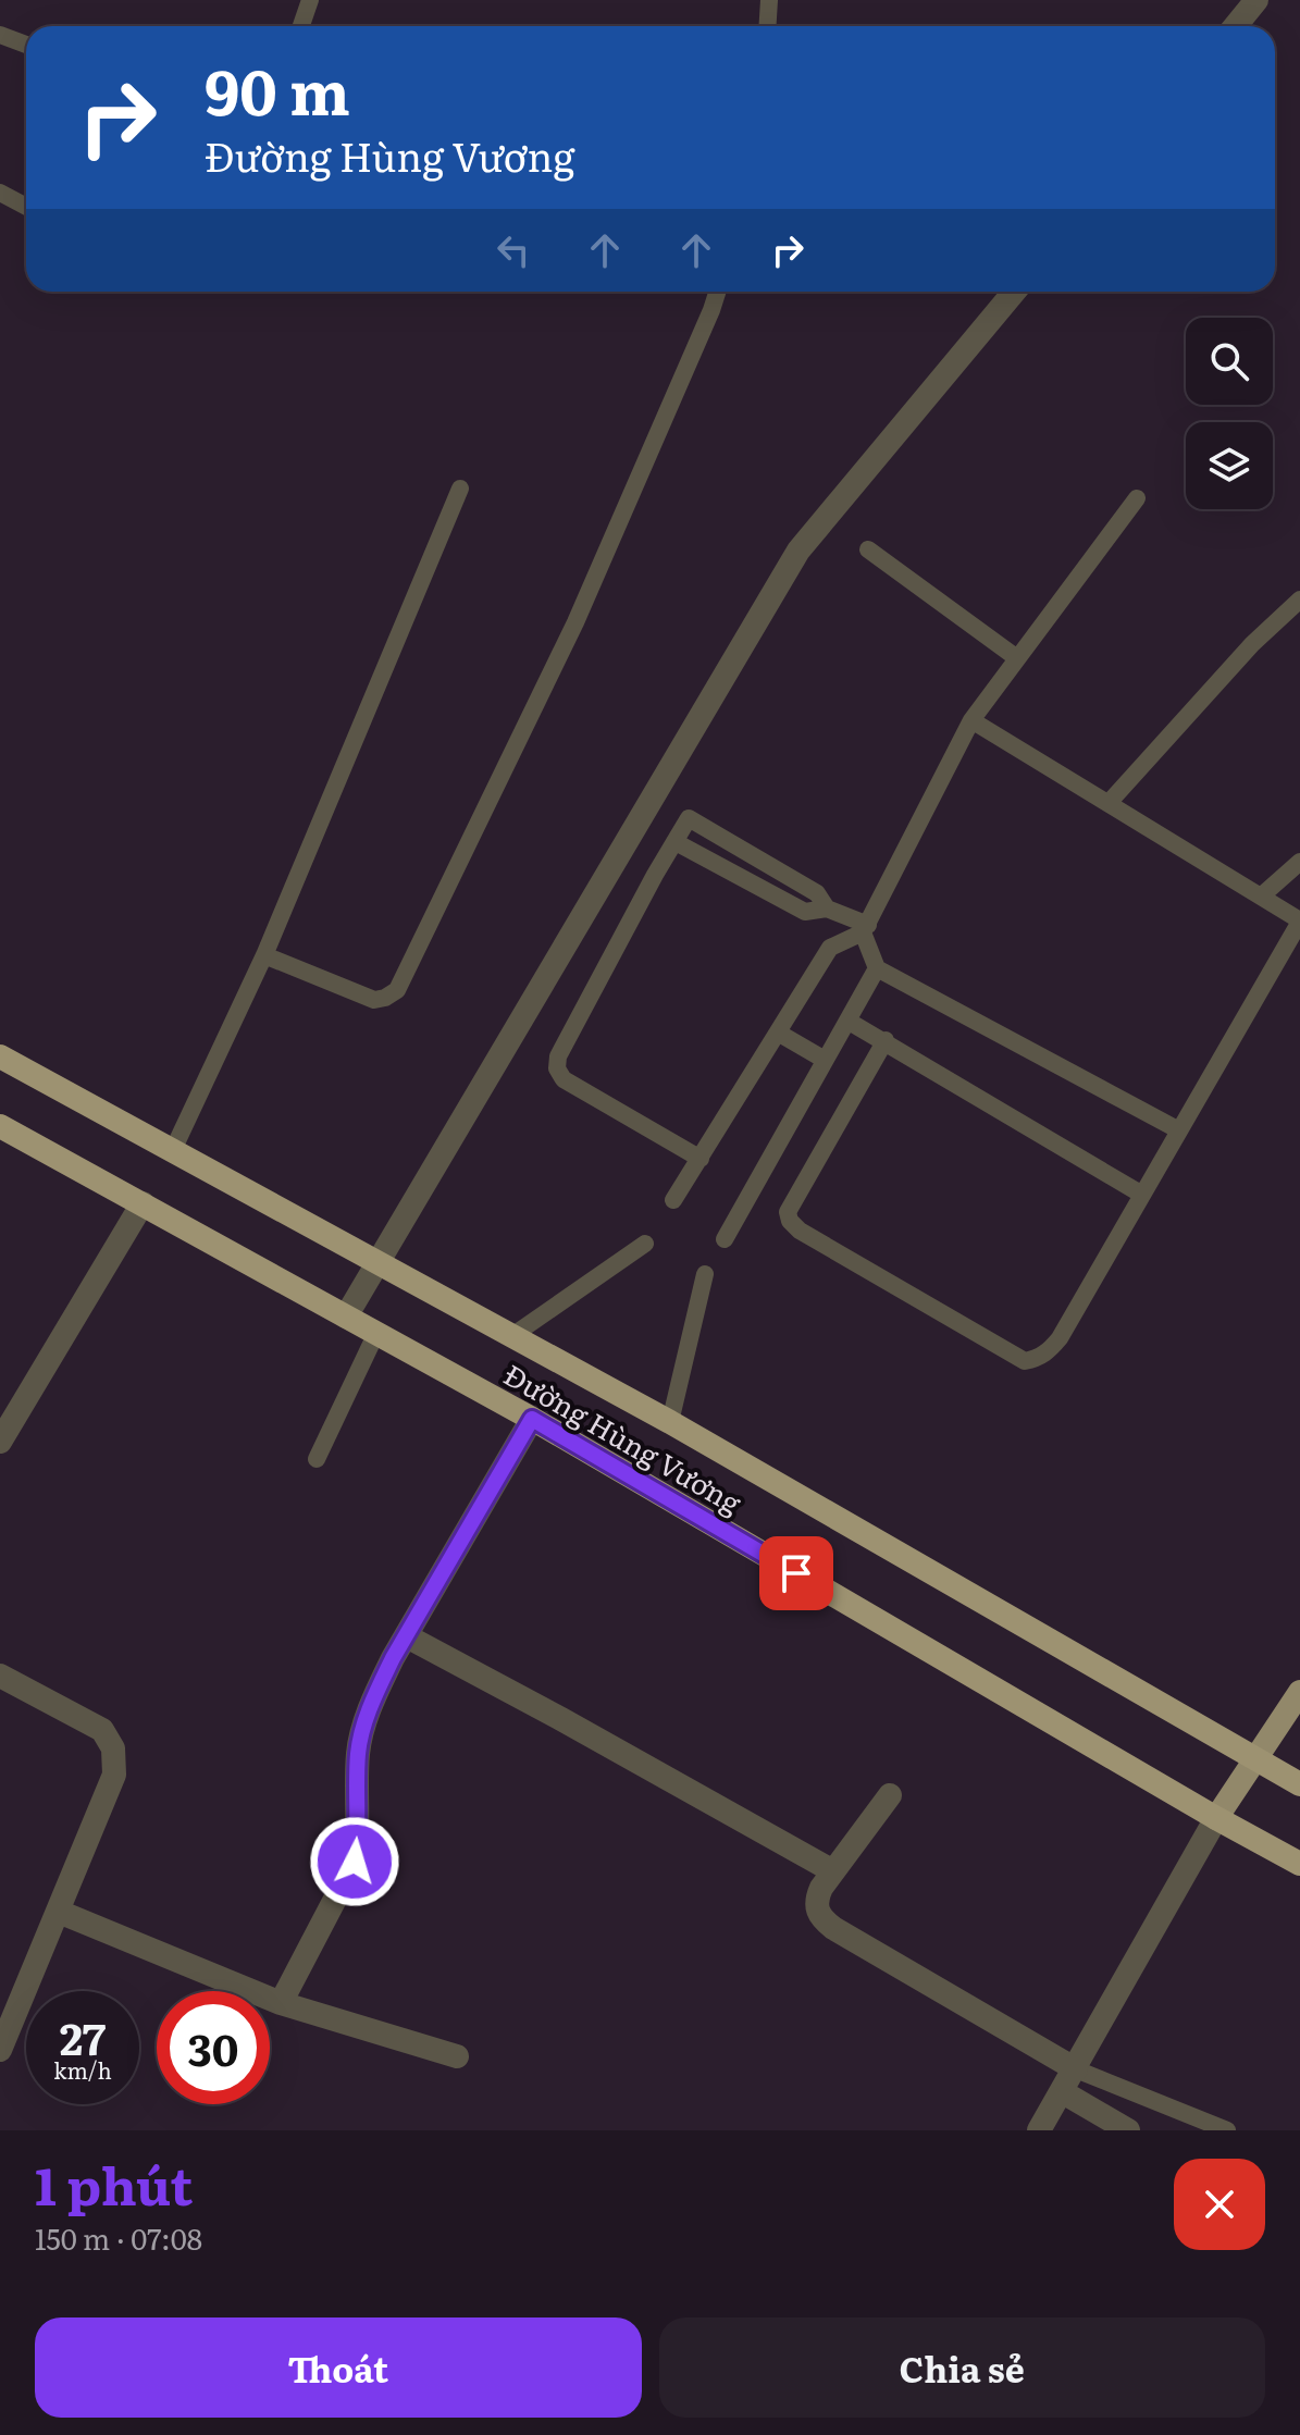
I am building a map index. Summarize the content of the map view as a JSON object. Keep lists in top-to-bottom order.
{
  "streets": {
    "highway": ["Đường Hùng Vương"]
  },
  "page": {
    "turn": ["90 m", "Đường Hùng Vương"],
    "speed": "27 km/h",
    "limit": "30",
    "heading": ["1 phút", "150 m · 07:08"],
    "buttons": ["Thoát", "Chia sẻ"]
  }
}
